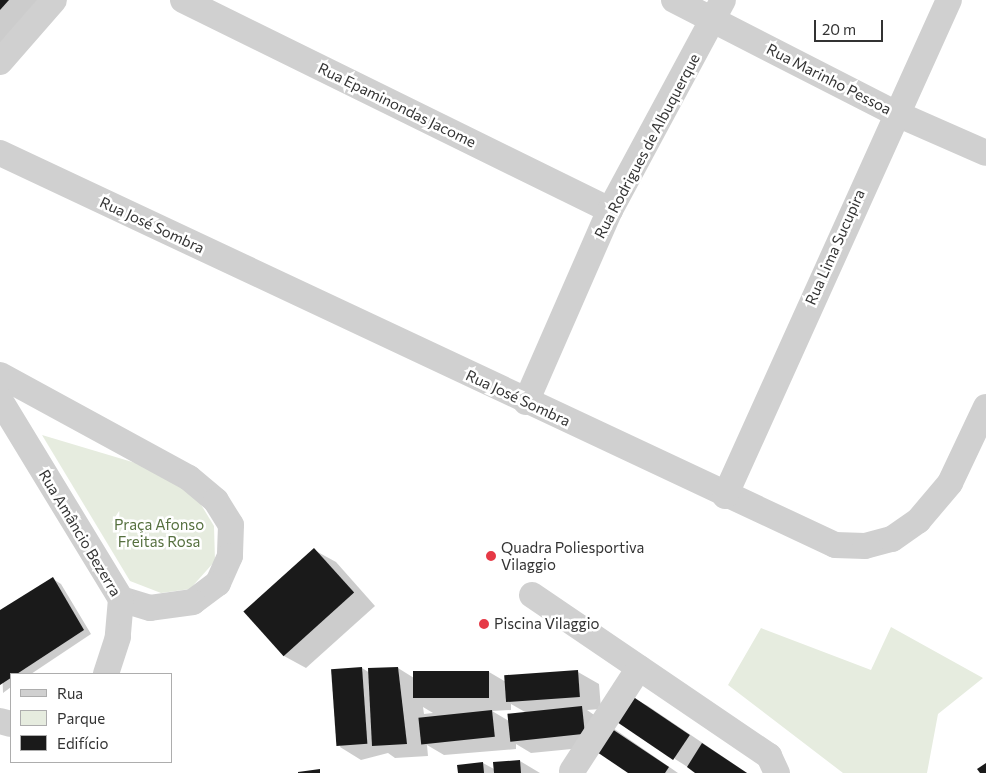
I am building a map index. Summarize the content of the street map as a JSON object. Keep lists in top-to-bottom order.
{
  "streets": {
    "street": [
      "Rua Marinho Pessoa",
      "Rua Epaminondas Jacome",
      "Rua Rodrigues de Albuquerque",
      "Rua José Sombra",
      "Rua Lima Sucupira",
      "Rua Amâncio Bezerra"
    ]
  },
  "crossings": [
    ["Rua Marinho Pessoa", "Rua Rodrigues de Albuquerque"],
    ["Rua Marinho Pessoa", "Rua Lima Sucupira"],
    ["Rua Epaminondas Jacome", "Rua Rodrigues de Albuquerque"],
    ["Rua Rodrigues de Albuquerque", "Rua José Sombra"],
    ["Rua José Sombra", "Rua Lima Sucupira"]
  ],
  "parks": ["Praça Afonso Freitas Rosa"],
  "places": ["Quadra Poliesportiva Vilaggio", "Piscina Vilaggio"],
  "legend": ["Rua", "Parque", "Edifício"],
  "scale_bar": "20 m"
}
